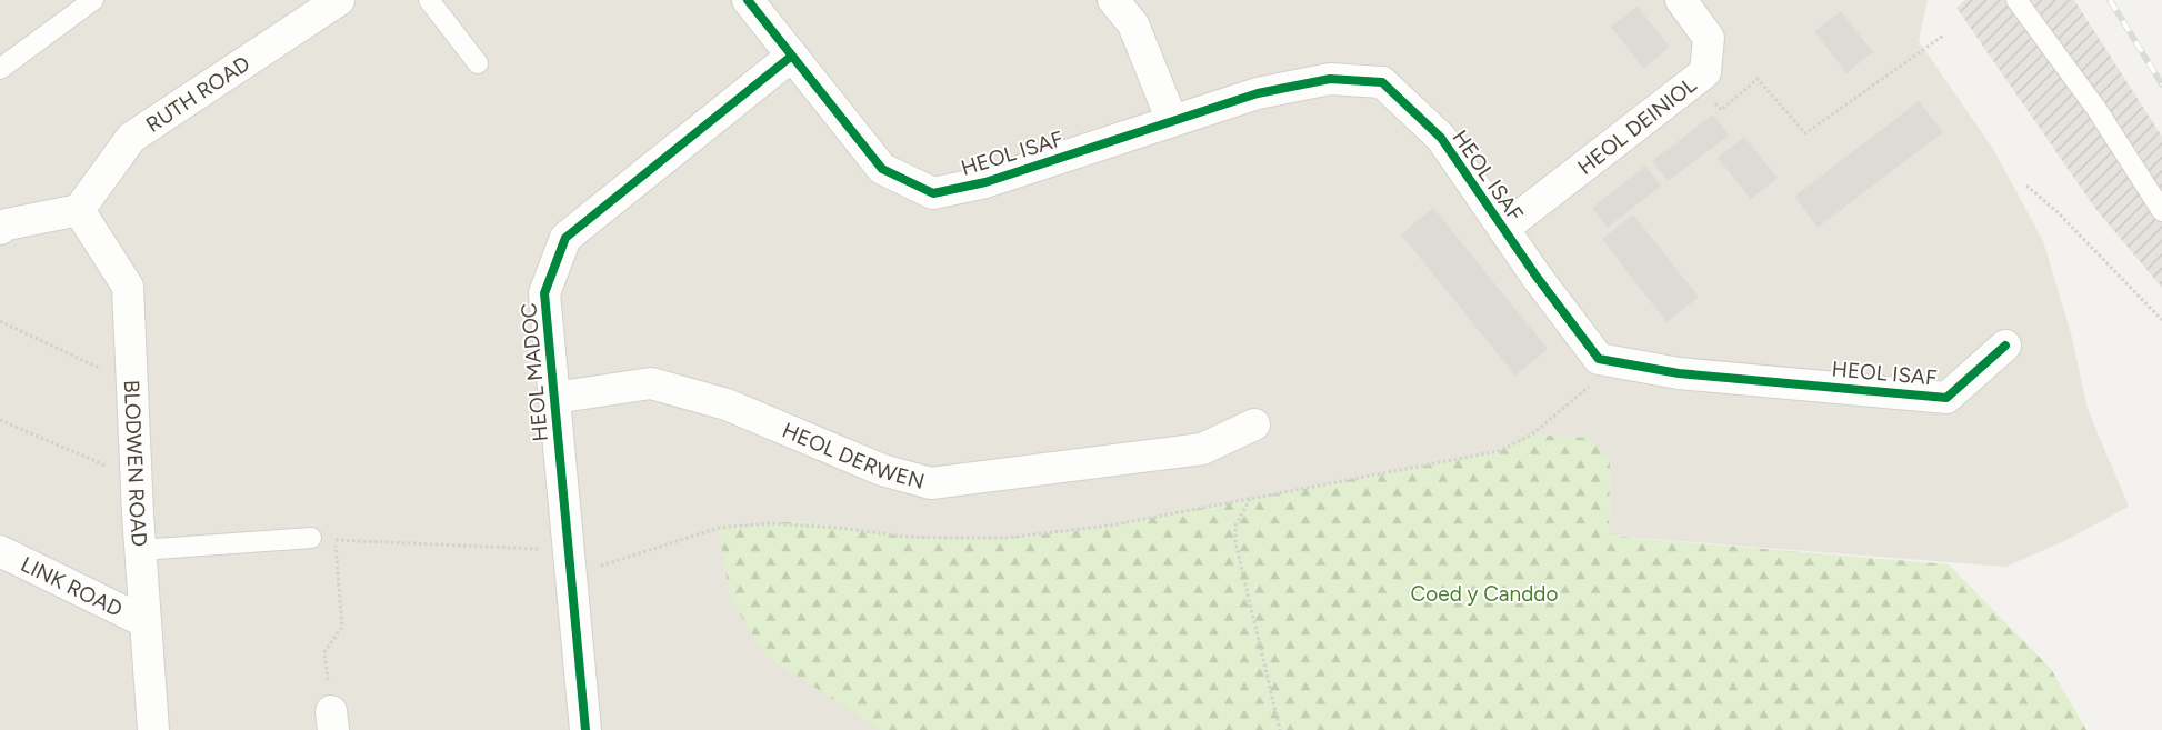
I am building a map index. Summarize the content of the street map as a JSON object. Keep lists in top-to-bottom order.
{
  "streets": {
    "street": [
      "RUTH ROAD",
      "HEOL DEINIOL",
      "HEOL ISAF",
      "HEOL MADOC",
      "HEOL DERWEN",
      "BLODWEN ROAD",
      "LINK ROAD"
    ]
  },
  "crossings": [
    ["RUTH ROAD", "BLODWEN ROAD"],
    ["HEOL DEINIOL", "HEOL ISAF"],
    ["HEOL ISAF", "HEOL MADOC"],
    ["HEOL MADOC", "HEOL DERWEN"],
    ["BLODWEN ROAD", "LINK ROAD"]
  ],
  "parks": ["Coed y Canddo"]
}
